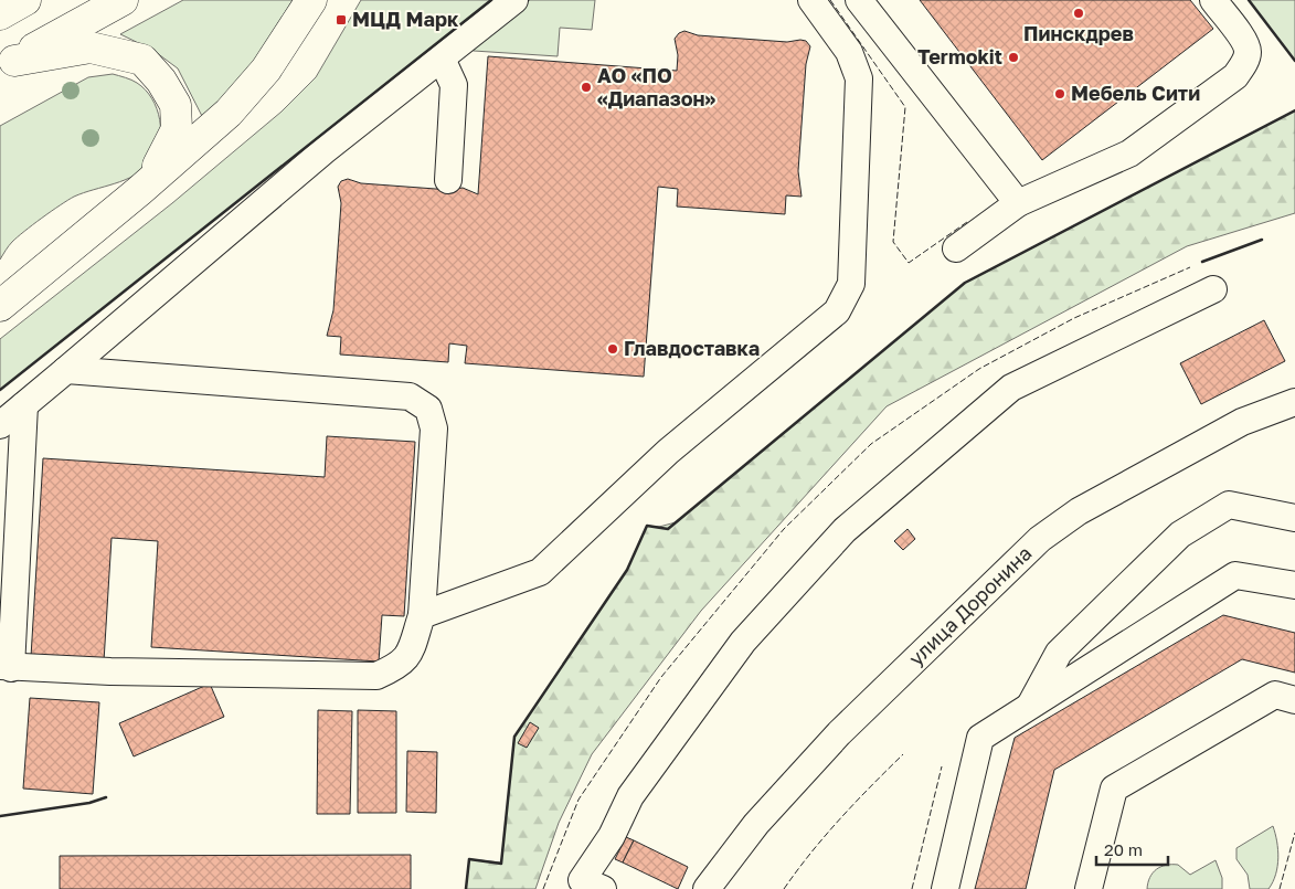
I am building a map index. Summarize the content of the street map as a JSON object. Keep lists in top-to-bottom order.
{
  "streets": {
    "street": ["улица Доронина"]
  },
  "places": {
    "other": [
      "Пинскдрев",
      "Termokit",
      "АО «ПО «Диапазон»",
      "Мебель Сити",
      "Главдоставка"
    ],
    "transit": ["МЦД Марк"]
  },
  "scale_bar": "20 m"
}
